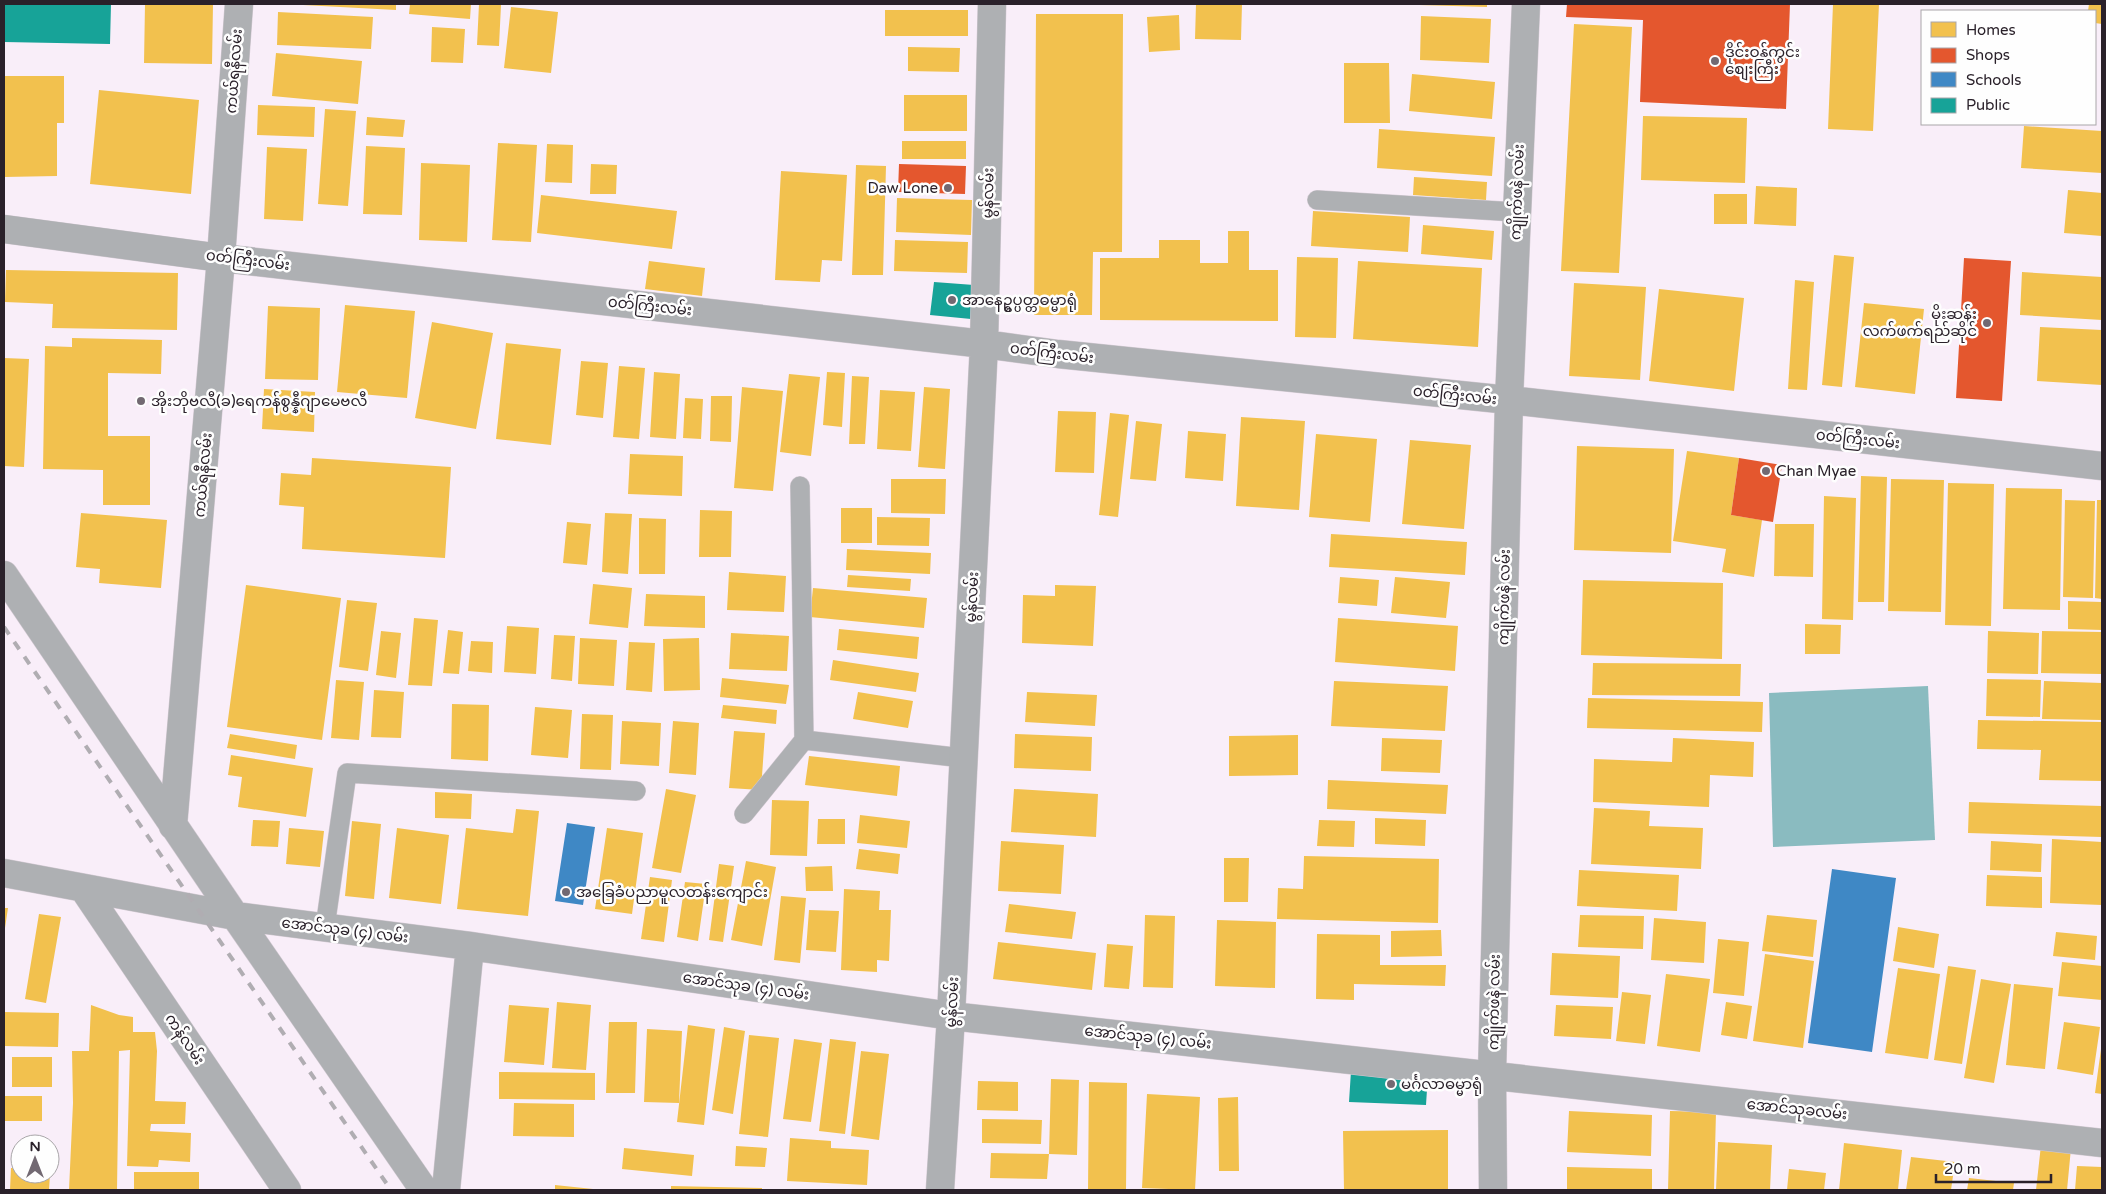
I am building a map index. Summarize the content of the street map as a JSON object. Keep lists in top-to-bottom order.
{
  "streets": {
    "street": [
      "ကယ်ရနီလမ်း",
      "ကျိုက်ဖနဲ လမ်း",
      "မွန်လမ်း",
      "၀တ်ကြီးလမ်း",
      "အောင်သုခ (၄) လမ်း",
      "ကန်လမ်း",
      "အောင်သုခလမ်း"
    ]
  },
  "crossings": [
    ["ကယ်ရနီလမ်း", "၀တ်ကြီးလမ်း"],
    ["ကျိုက်ဖနဲ လမ်း", "၀တ်ကြီးလမ်း"],
    ["ကျိုက်ဖနဲ လမ်း", "အောင်သုခ (၄) လမ်း"],
    ["ကျိုက်ဖနဲ လမ်း", "အောင်သုခလမ်း"],
    ["မွန်လမ်း", "၀တ်ကြီးလမ်း"],
    ["မွန်လမ်း", "အောင်သုခ (၄) လမ်း"],
    ["အောင်သုခ (၄) လမ်း", "ကန်လမ်း"],
    ["အောင်သုခ (၄) လမ်း", "အောင်သုခလမ်း"]
  ],
  "places": [
    "ဒိုင်းဝန်ကွင်း စျေးကြီး",
    "Daw Lone",
    "အာနေဥ္စပ္ပတ္တဓမ္မာရုံ",
    "မိုးဆန်း လက်ဖက်ရည်ဆိုင်",
    "အိုးဘိုဗလီ(ခ)ရေကန်စွန္နီဂျာမေဗလီ",
    "Chan Myae",
    "အခြေခံပညာမူလတန်းကျောင်း",
    "မင်္ဂလာဓမ္မာရုံ"
  ],
  "legend": [
    "Homes",
    "Shops",
    "Schools",
    "Public"
  ],
  "scale_bar": "20 m",
  "north": "top"
}
